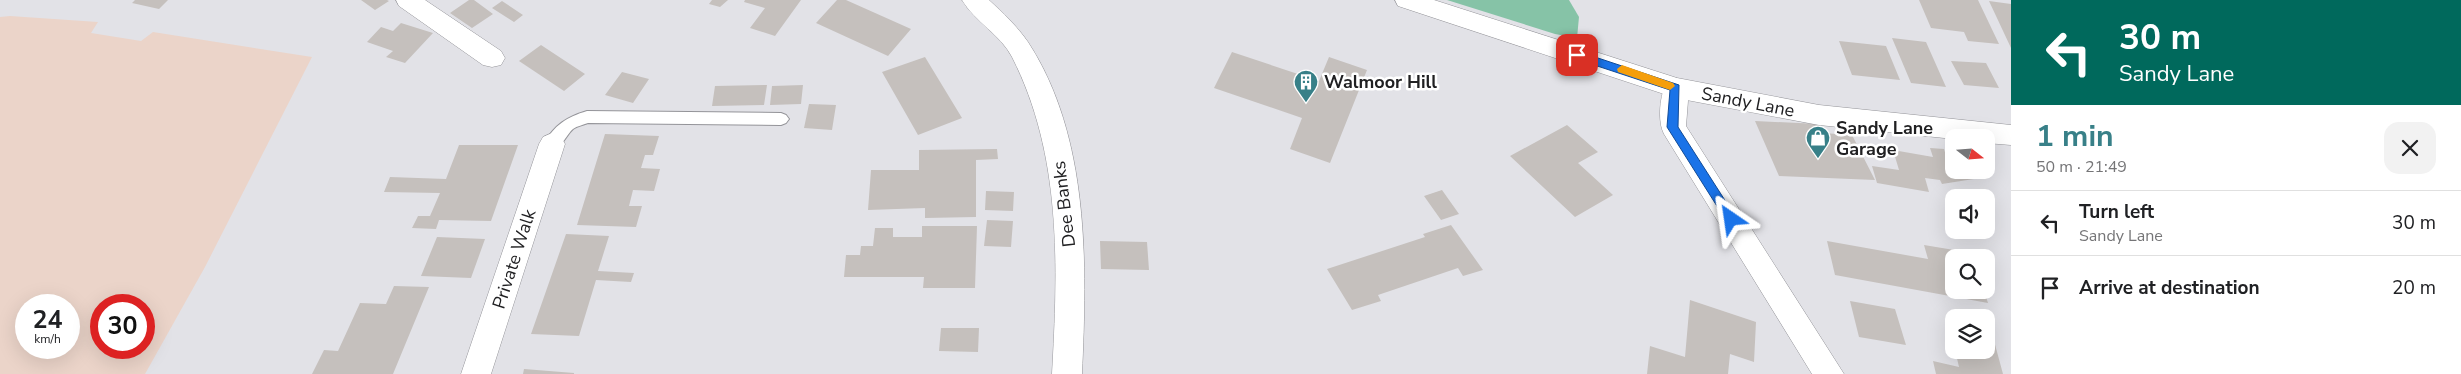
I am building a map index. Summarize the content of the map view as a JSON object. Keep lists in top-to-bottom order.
{
  "streets": {
    "street": ["Sandy Lane", "Dee Banks", "Private Walk"]
  },
  "places": {
    "building": ["Walmoor Hill"],
    "shop": ["Sandy Lane Garage"]
  },
  "north": "right",
  "page": {
    "turn": ["30 m", "Sandy Lane"],
    "heading": ["1 min", "50 m · 21:49"],
    "list": [
      {
        "name": "Turn left",
        "note": "Sandy Lane",
        "value": "30 m"
      },
      {
        "name": "Arrive at destination",
        "value": "20 m"
      }
    ],
    "speed": "24 km/h",
    "limit": "30"
  }
}
